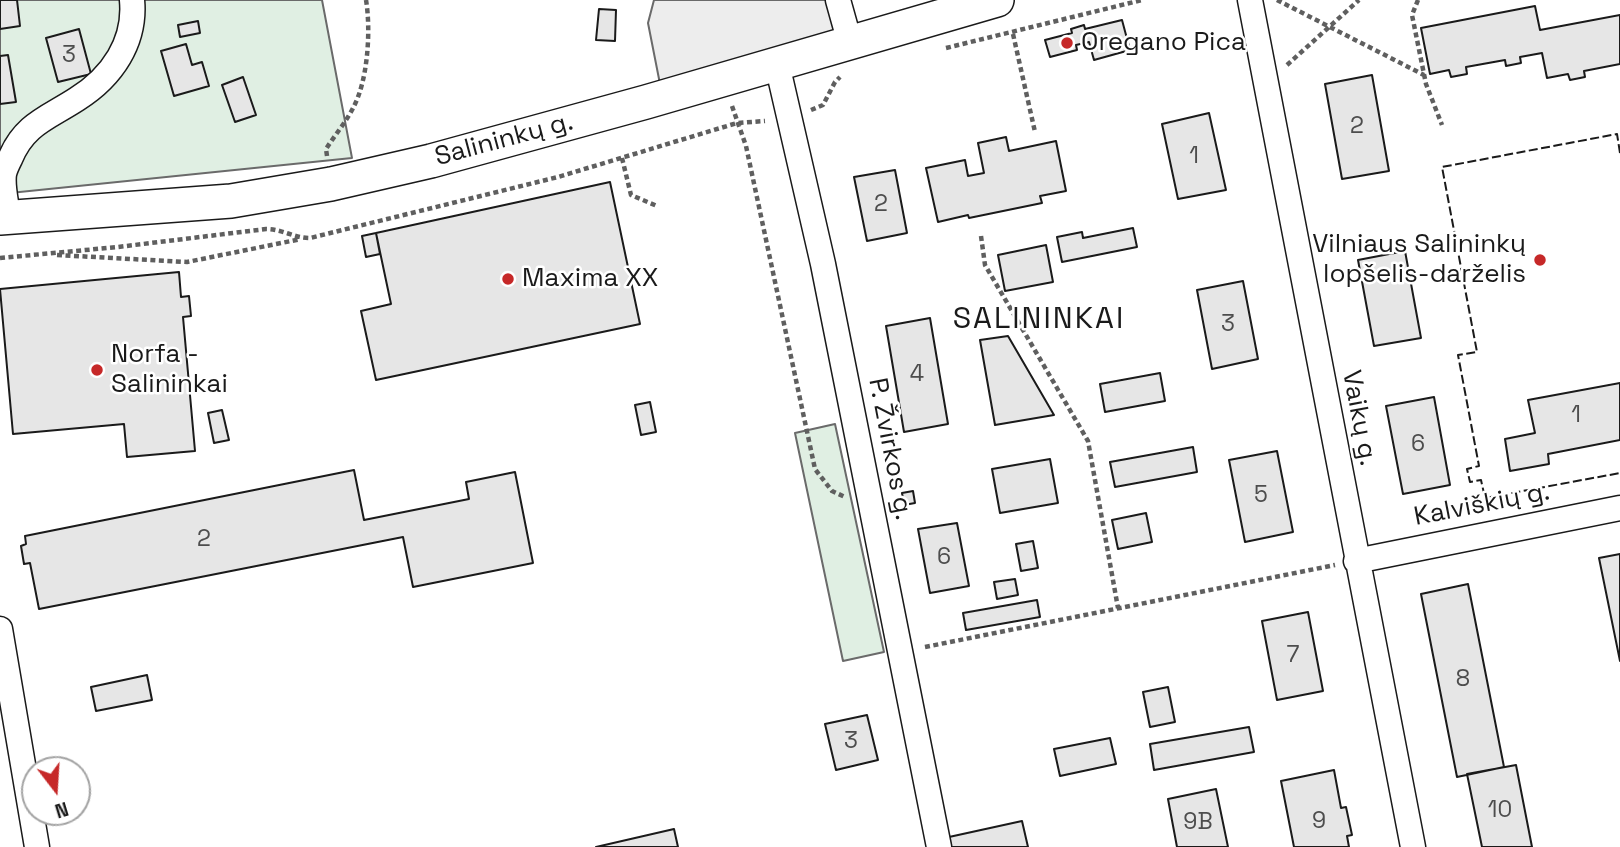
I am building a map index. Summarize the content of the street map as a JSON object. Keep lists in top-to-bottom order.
{
  "streets": {
    "main road": ["Salininkų g."],
    "street": ["Vaikų g.", "P. Žvirkos g.", "Kalviškių g."]
  },
  "crossings": [
    ["Salininkų g.", "P. Žvirkos g."],
    ["Vaikų g.", "Kalviškių g."]
  ],
  "districts": ["SALININKAI"],
  "places": [
    "Oregano Pica",
    "Vilniaus Salininkų lopšelis-darželis",
    "Maxima XX",
    "Norfa - Salininkai"
  ],
  "house_numbers": [
    "3",
    "2",
    "1",
    "2",
    "3",
    "4",
    "1",
    "6",
    "5",
    "2",
    "6",
    "7",
    "8",
    "3",
    "10",
    "9",
    "9B"
  ],
  "north": "bottom"
}
